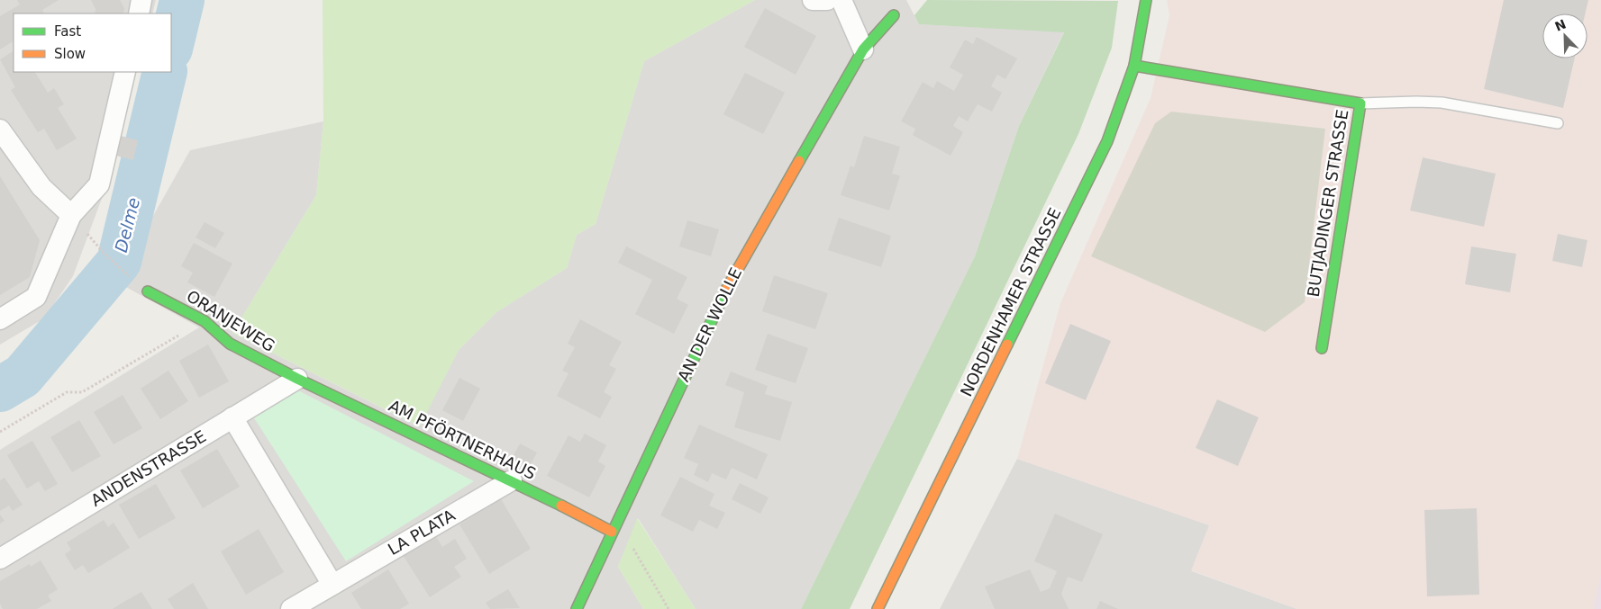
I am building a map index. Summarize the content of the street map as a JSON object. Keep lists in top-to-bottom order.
{
  "streets": {
    "street": [
      "BUTJADINGER STRASSE",
      "NORDENHAMER STRASSE",
      "ORANJEWEG",
      "AN DER WOLLE",
      "AM PFÖRTNERHAUS",
      "ANDENSTRASSE",
      "LA PLATA"
    ]
  },
  "crossings": [
    ["BUTJADINGER STRASSE", "NORDENHAMER STRASSE"],
    ["ORANJEWEG", "AM PFÖRTNERHAUS"],
    ["ORANJEWEG", "ANDENSTRASSE"],
    ["AN DER WOLLE", "AM PFÖRTNERHAUS"],
    ["AM PFÖRTNERHAUS", "ANDENSTRASSE"],
    ["AM PFÖRTNERHAUS", "LA PLATA"]
  ],
  "water": ["Delme"],
  "legend": ["Fast", "Slow"],
  "north": "top left"
}
